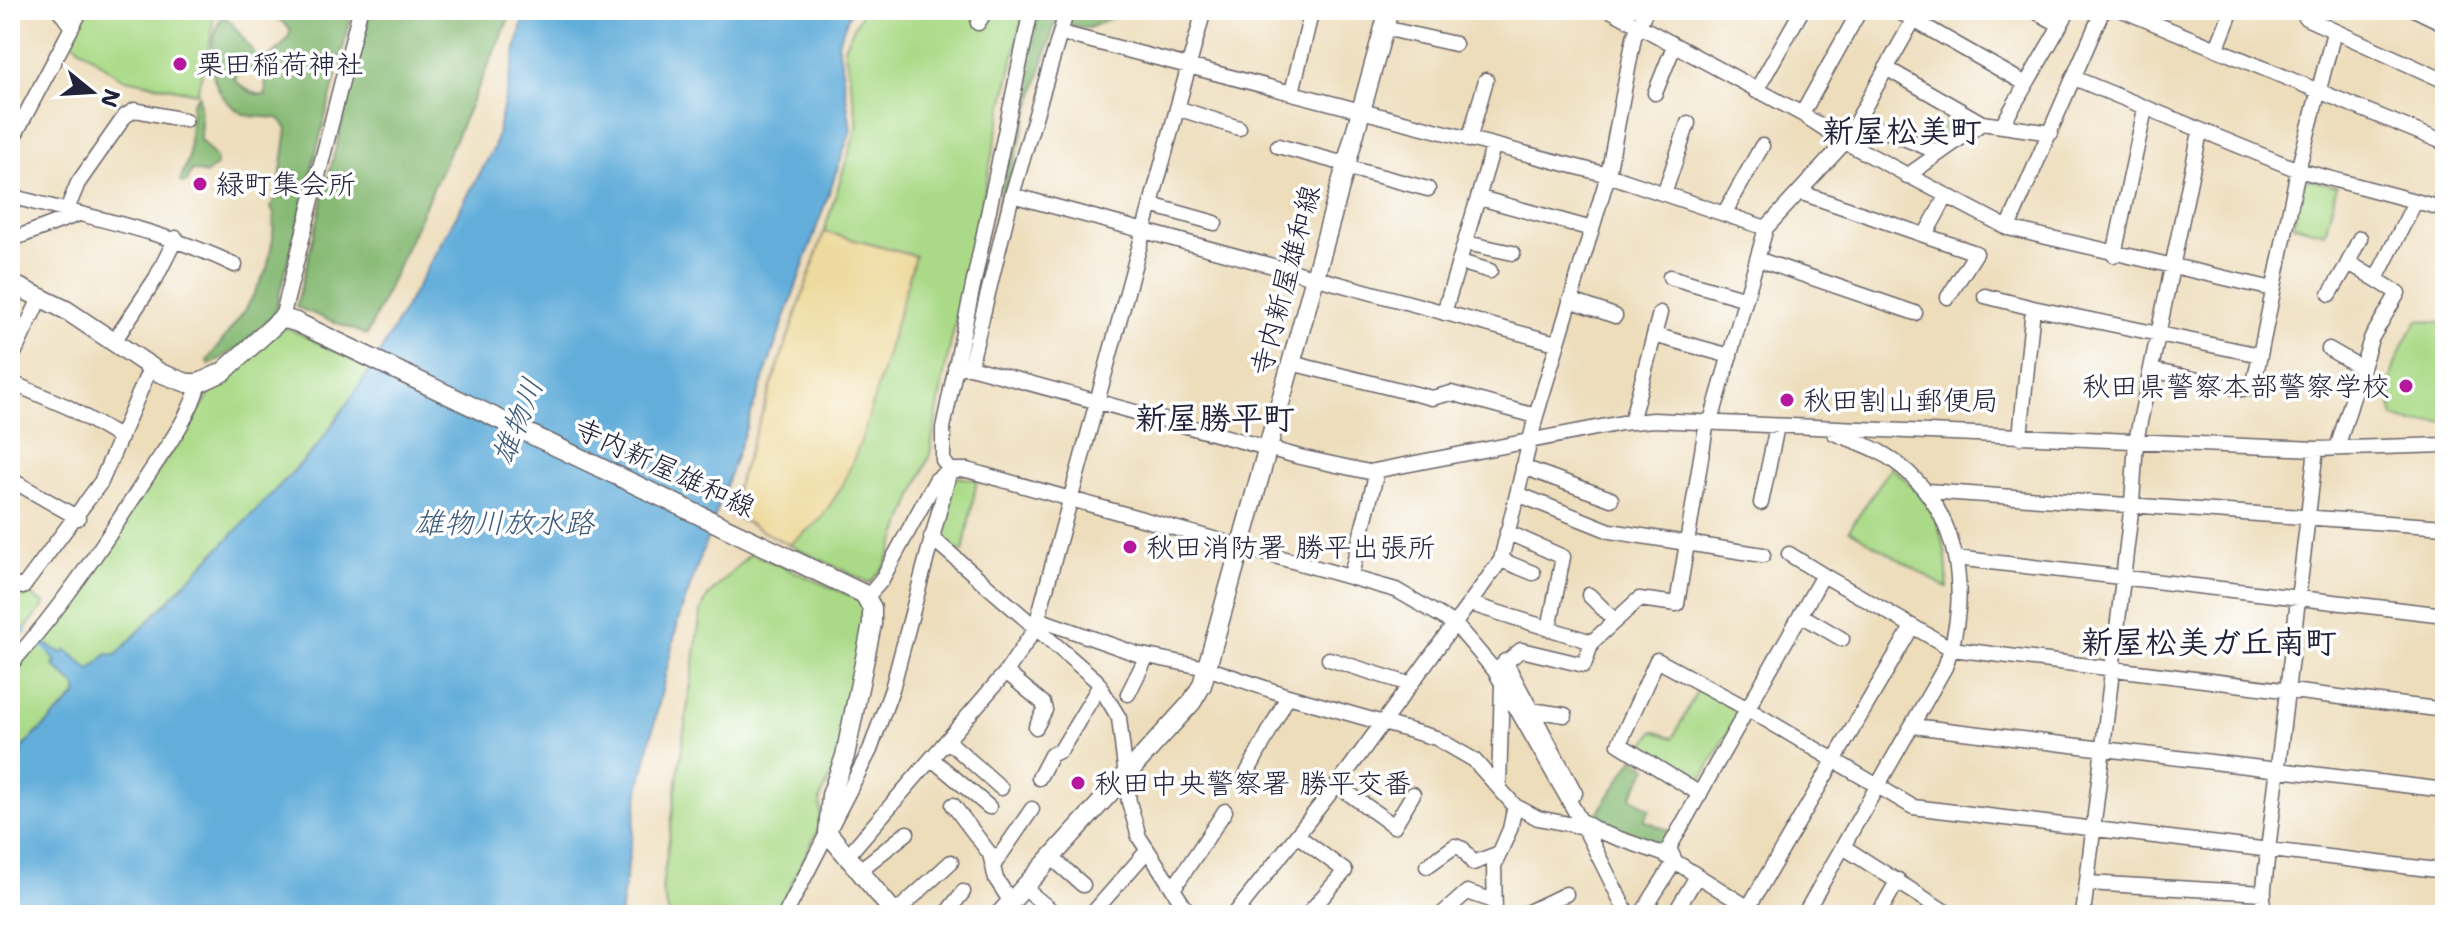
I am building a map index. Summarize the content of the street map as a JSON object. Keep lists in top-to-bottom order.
{
  "streets": {
    "main road": ["寺内新屋雄和線"]
  },
  "districts": ["新屋松美町", "新屋勝平町", "新屋松美ガ丘南町"],
  "water": ["雄物川", "雄物川放水路"],
  "places": [
    "栗田稲荷神社",
    "緑町集会所",
    "秋田県警察本部警察学校",
    "秋田割山郵便局",
    "秋田消防署 勝平出張所",
    "秋田中央警察署 勝平交番"
  ],
  "north": "right"
}
